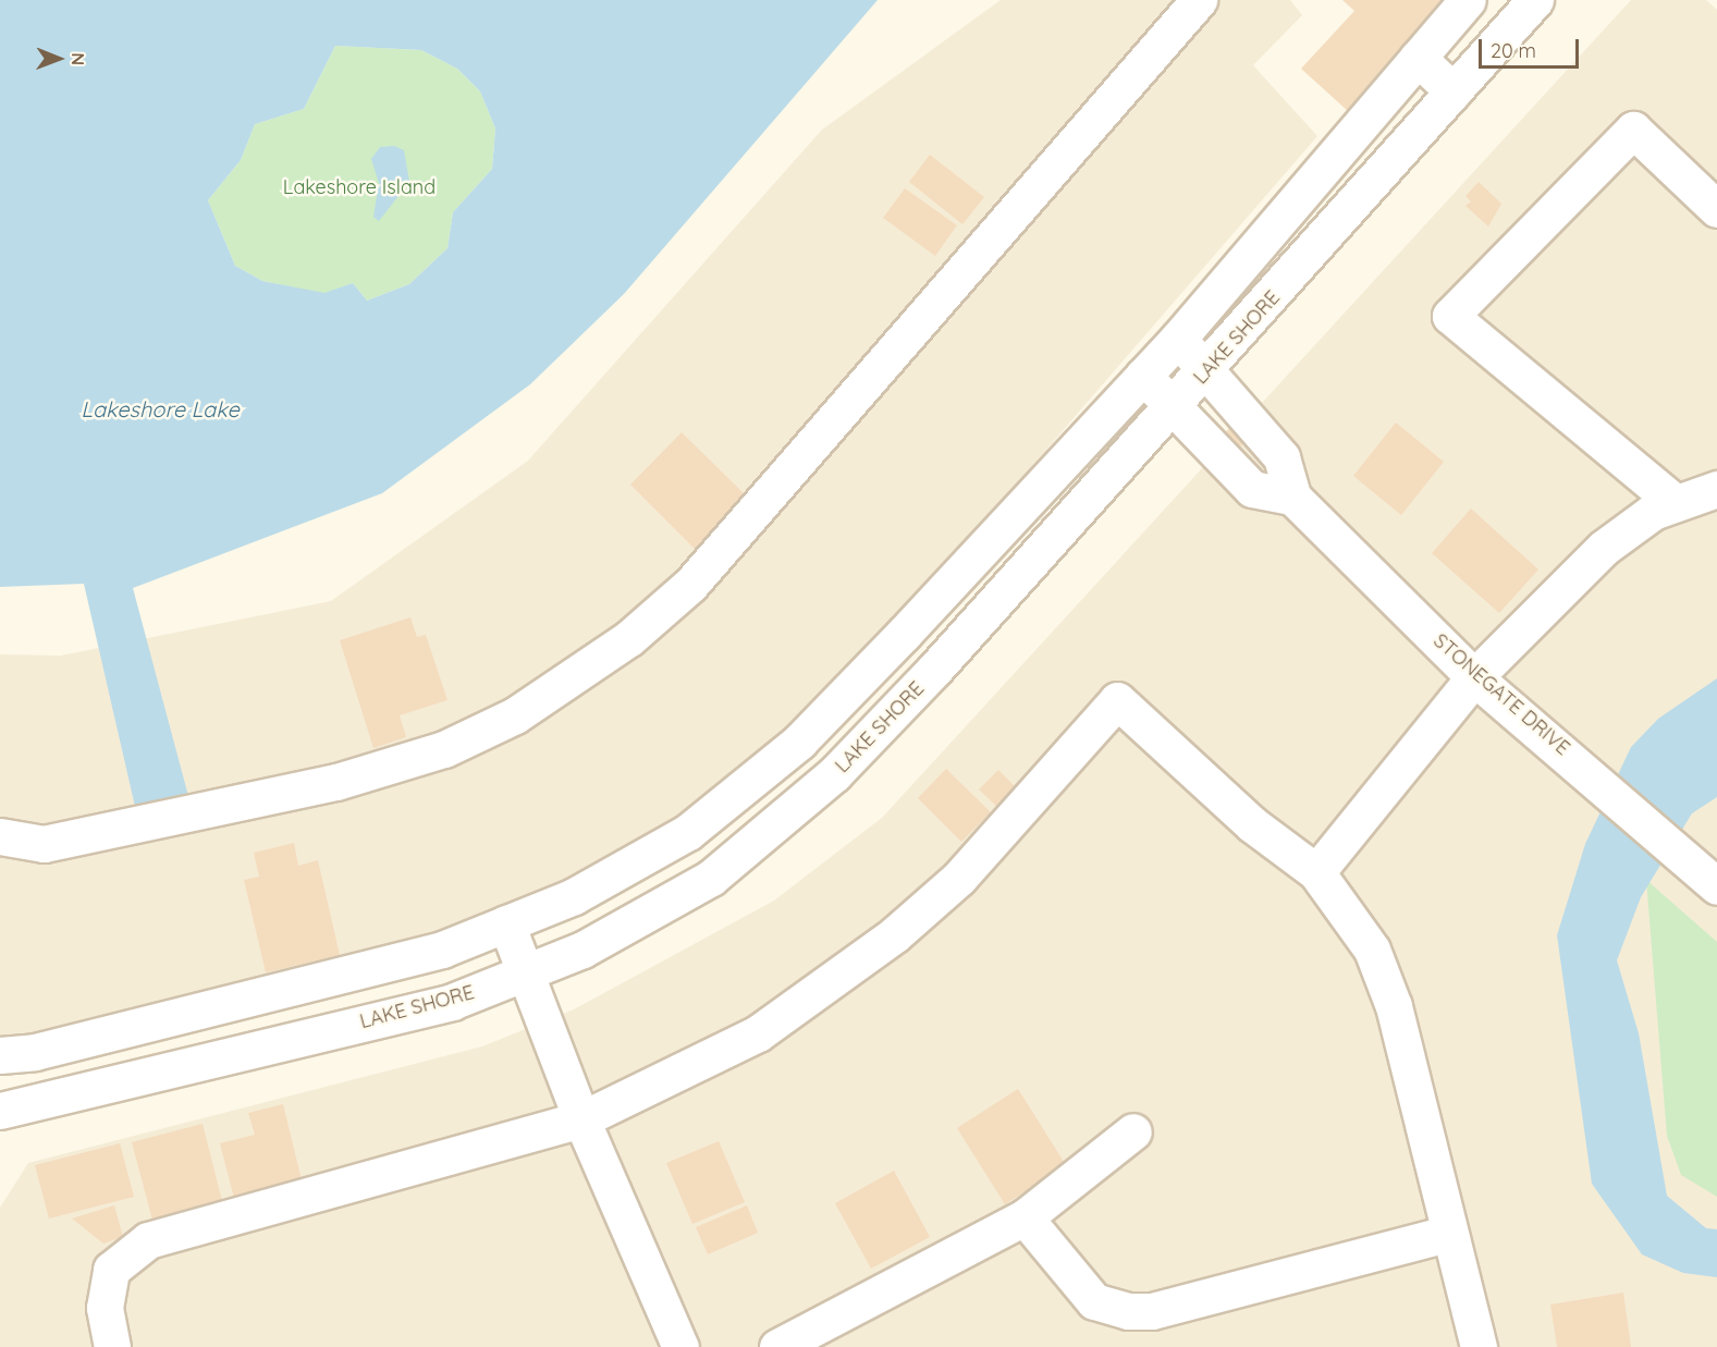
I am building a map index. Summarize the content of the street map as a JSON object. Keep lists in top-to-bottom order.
{
  "streets": {
    "street": ["LAKE SHORE", "STONEGATE DRIVE"]
  },
  "crossings": [
    ["LAKE SHORE", "STONEGATE DRIVE"]
  ],
  "water": ["Lakeshore Lake"],
  "parks": ["Lakeshore Island"],
  "scale_bar": "20 m",
  "north": "right"
}
